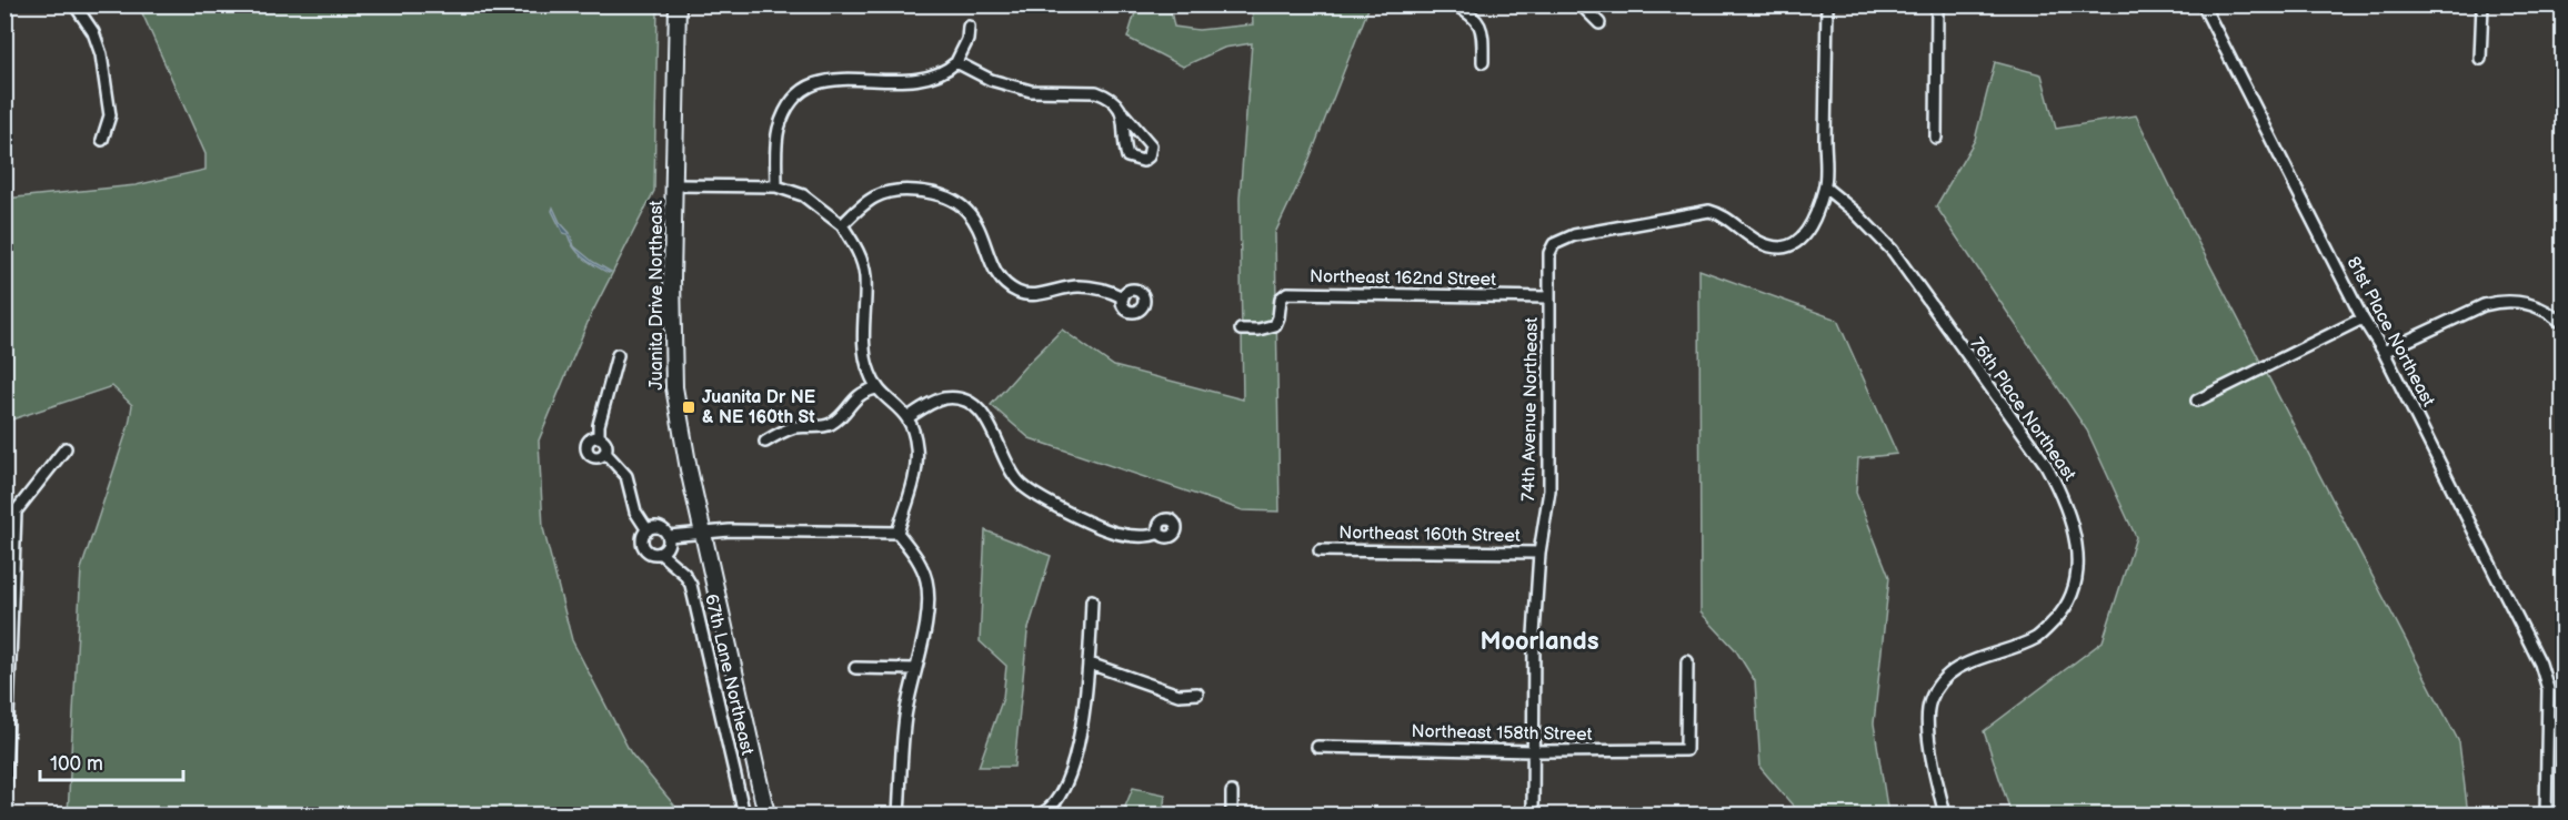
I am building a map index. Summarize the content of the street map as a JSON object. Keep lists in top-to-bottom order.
{
  "streets": {
    "main road": ["Juanita Drive Northeast"],
    "street": [
      "Northeast 162nd Street",
      "81st Place Northeast",
      "74th Avenue Northeast",
      "76th Place Northeast",
      "Northeast 160th Street",
      "67th Lane Northeast",
      "Northeast 158th Street"
    ]
  },
  "crossings": [
    ["Northeast 162nd Street", "74th Avenue Northeast"],
    ["74th Avenue Northeast", "76th Place Northeast"],
    ["74th Avenue Northeast", "Northeast 160th Street"],
    ["74th Avenue Northeast", "Northeast 158th Street"]
  ],
  "districts": ["Moorlands"],
  "places": {
    "transit": ["Juanita Dr NE & NE 160th St"]
  },
  "scale_bar": "100 m"
}
